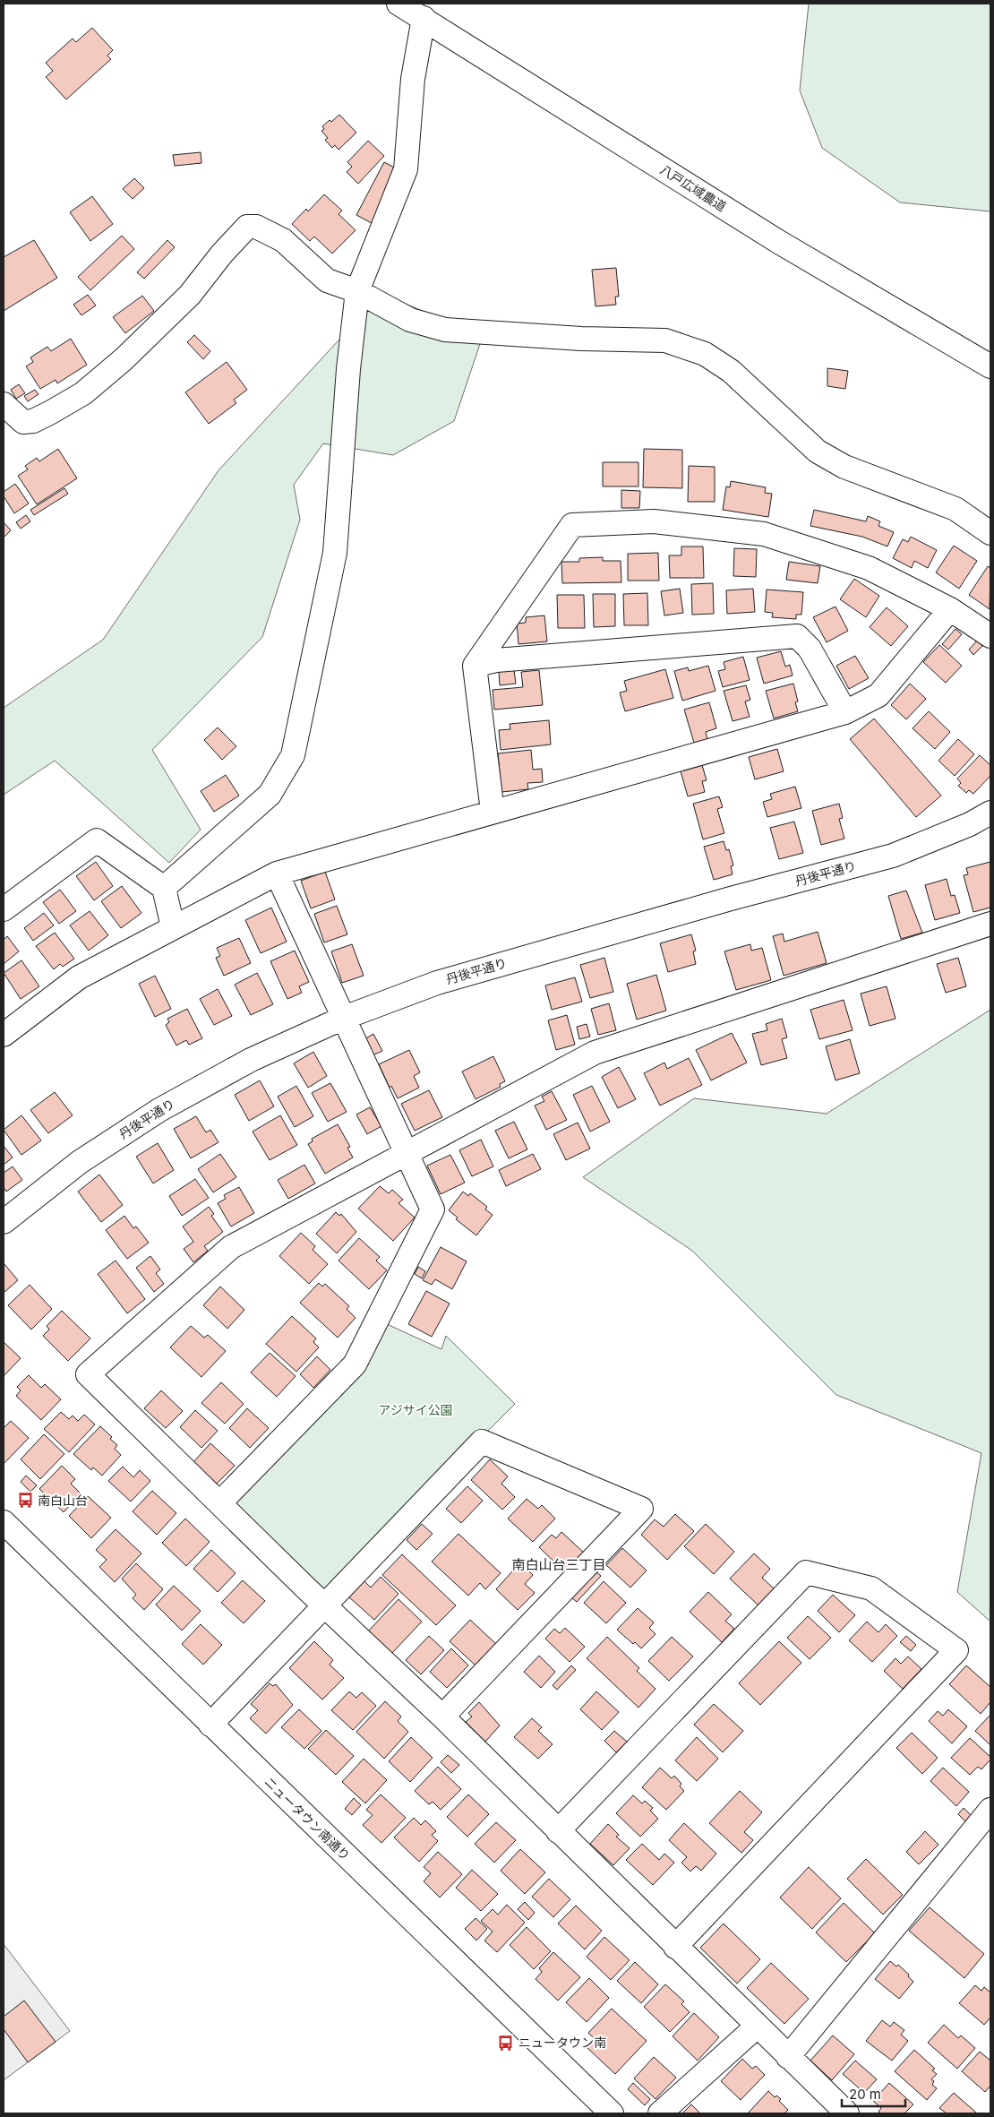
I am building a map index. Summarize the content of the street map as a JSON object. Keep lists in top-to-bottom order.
{
  "streets": {
    "street": ["八戸広域農道", "丹後平通り", "ニュータウン南通り"]
  },
  "districts": ["南白山台三丁目"],
  "parks": ["アジサイ公園"],
  "places": {
    "bus stop": ["南白山台", "ニュータウン南"]
  },
  "scale_bar": "20 m"
}
